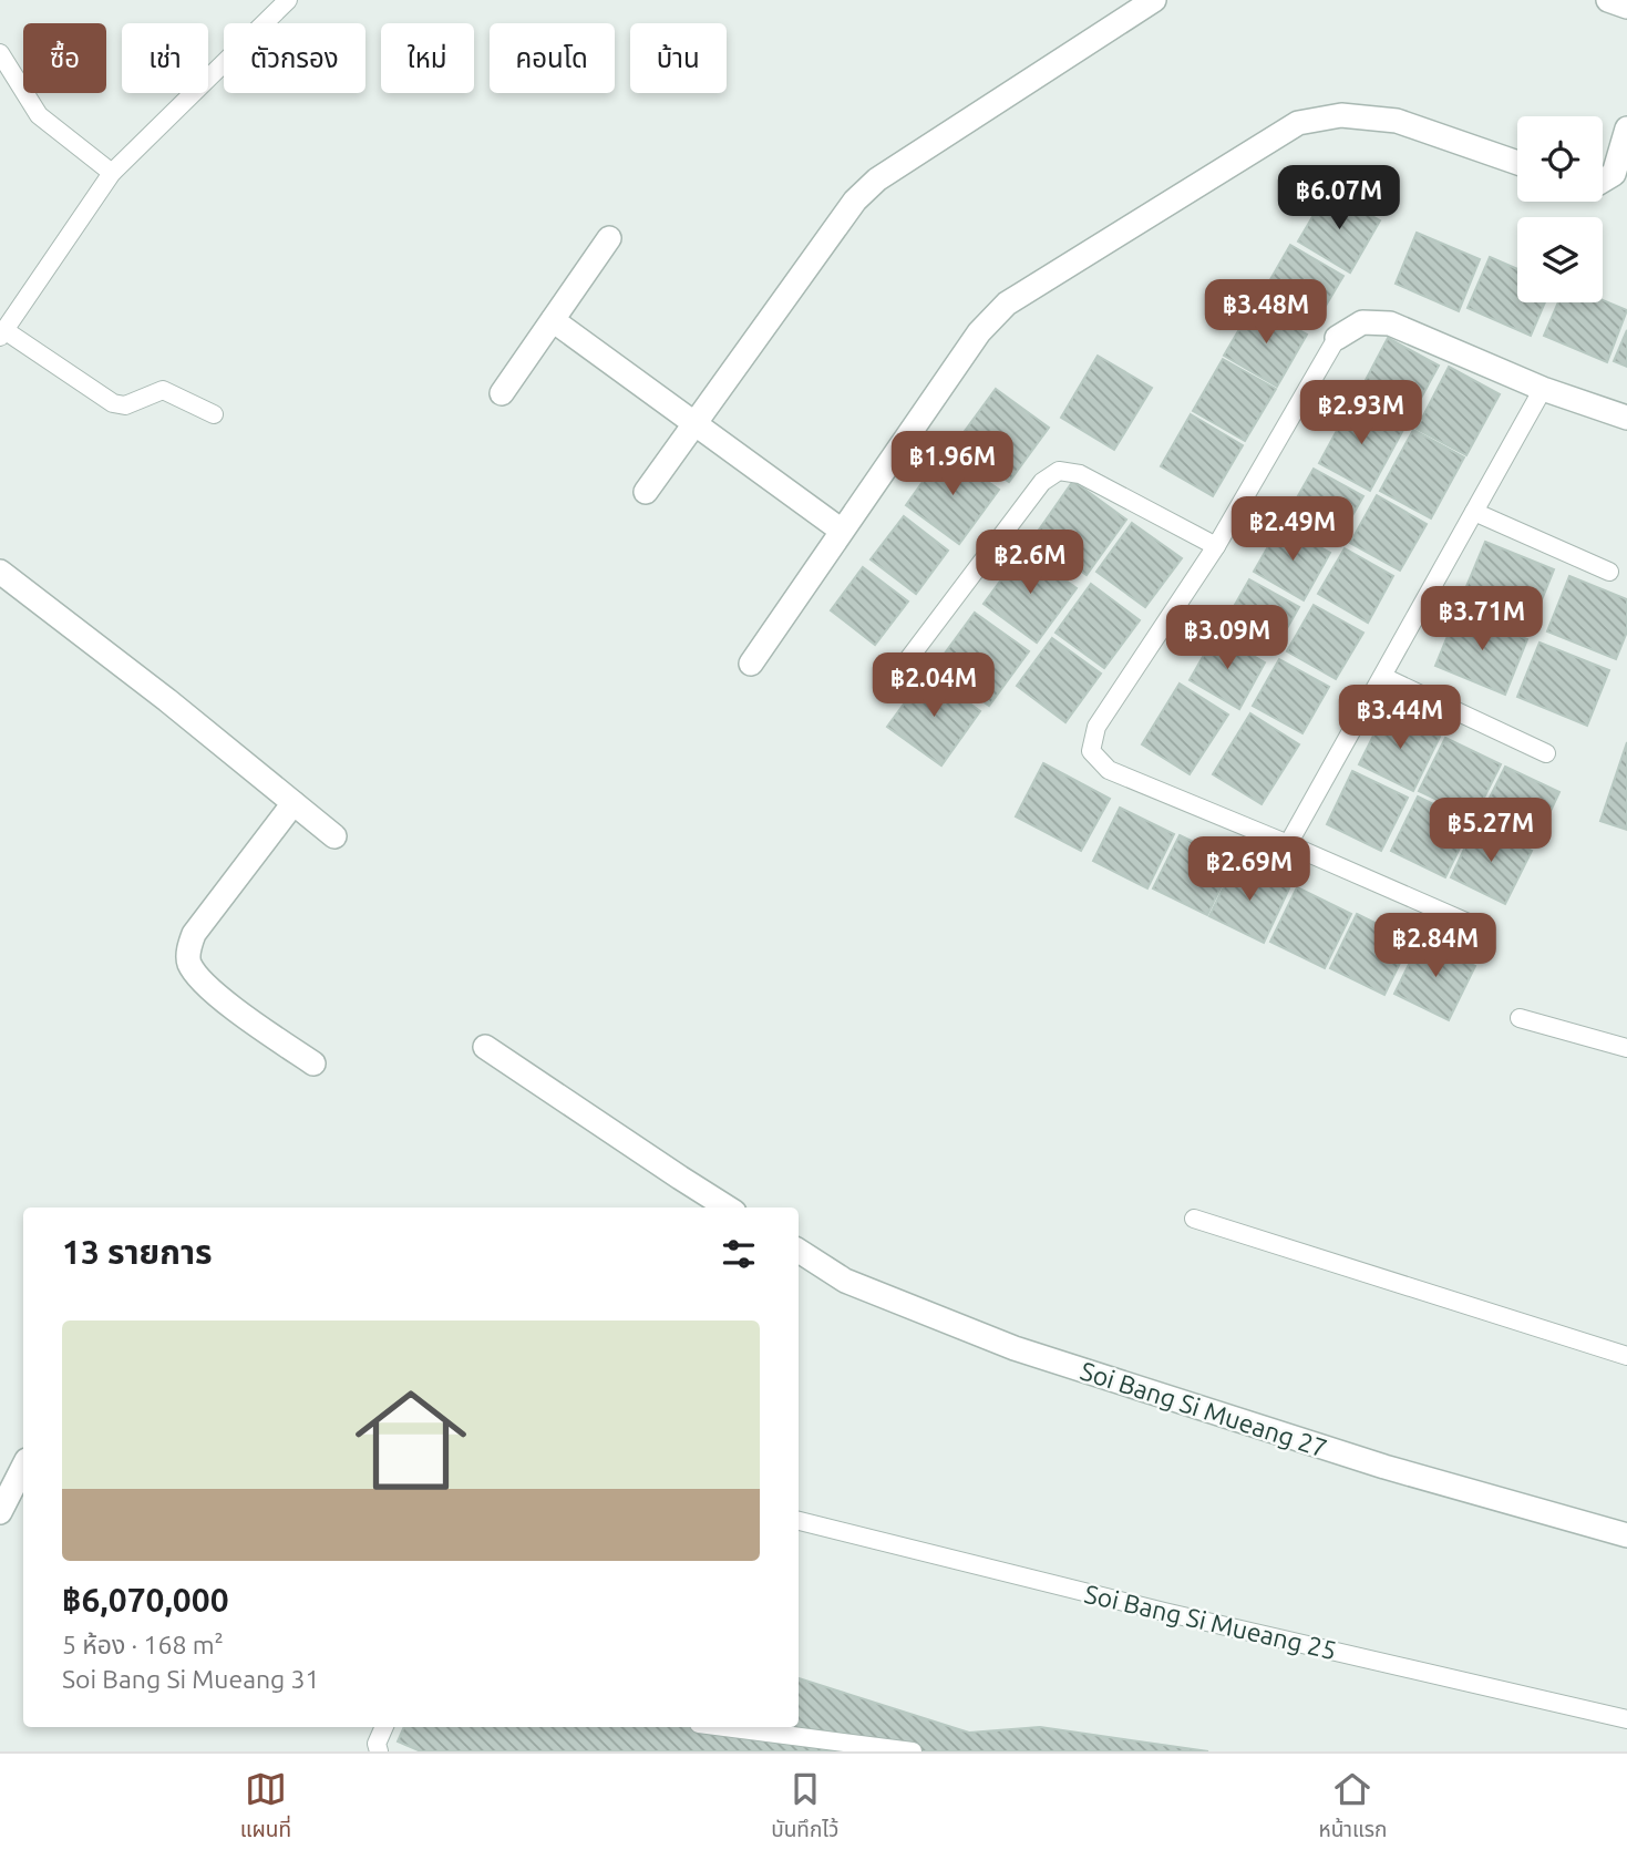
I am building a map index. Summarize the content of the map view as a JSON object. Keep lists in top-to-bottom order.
{
  "streets": {
    "street": ["Soi Bang Si Mueang 27"],
    "lane": ["Soi Bang Si Mueang 25"]
  },
  "page": {
    "chip": [
      "ซื้อ",
      "เช่า",
      "ตัวกรอง",
      "ใหม่",
      "คอนโด",
      "บ้าน"
    ],
    "price": [
      "฿6.07M",
      "฿3.48M",
      "฿2.93M",
      "฿1.96M",
      "฿2.49M",
      "฿2.6M",
      "฿3.71M",
      "฿3.09M",
      "฿2.04M",
      "฿3.44M",
      "฿5.27M",
      "฿2.69M",
      "฿2.84M"
    ],
    "heading": "13 รายการ",
    "list": [
      {
        "name": "฿6,070,000",
        "note": "5 ห้อง · 168 m² · Soi Bang Si Mueang 31"
      }
    ],
    "tabs": ["แผนที่", "บันทึกไว้", "หน้าแรก"]
  }
}
